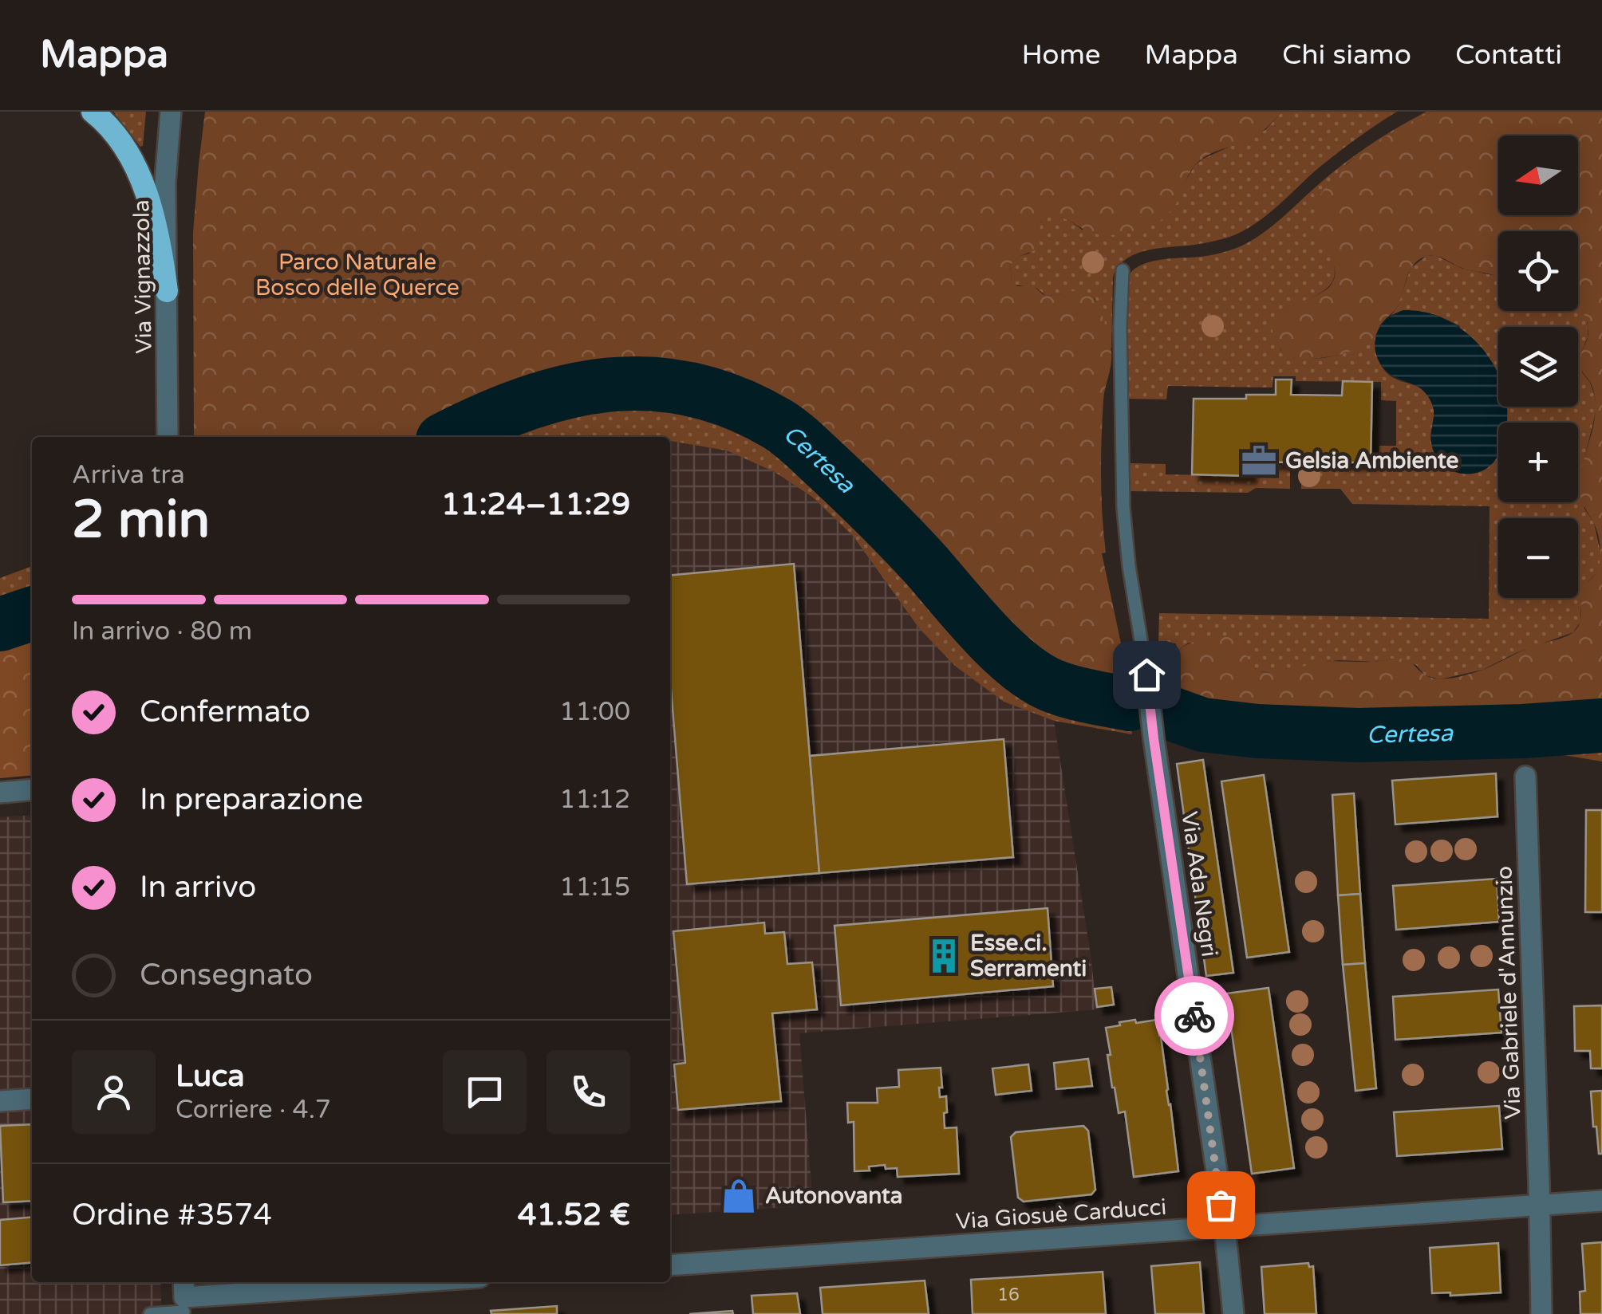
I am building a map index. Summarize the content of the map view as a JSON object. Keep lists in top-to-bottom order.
{
  "streets": {
    "street": [
      "Via Vignazzola",
      "Via Ada Negri",
      "Via Gabriele d'Annunzio",
      "Via Giosuè Carducci"
    ]
  },
  "crossings": [
    ["Via Ada Negri", "Via Giosuè Carducci"],
    ["Via Gabriele d'Annunzio", "Via Giosuè Carducci"]
  ],
  "water": ["Certesa"],
  "parks": ["Parco Naturale Bosco delle Querce"],
  "places": {
    "office": ["Gelsia Ambiente"],
    "building": ["Esse.ci. Serramenti"],
    "shop": ["Autonovanta"]
  },
  "house_numbers": ["16"],
  "north": "left",
  "page": {
    "header": "Mappa",
    "nav": [
      "Home",
      "Mappa",
      "Chi siamo",
      "Contatti"
    ],
    "map_buttons": ["+", "−"],
    "heading": ["2 min", "Arriva tra", "11:24–11:29"],
    "panel": [
      "Luca",
      "Corriere · 4.7",
      "Ordine #3574",
      "41.52 €"
    ],
    "bar": "In arrivo · 80 m",
    "list": [
      ["Confermato", "11:00"],
      ["In preparazione", "11:12"],
      ["In arrivo", "11:15"],
      "Consegnato"
    ]
  }
}
